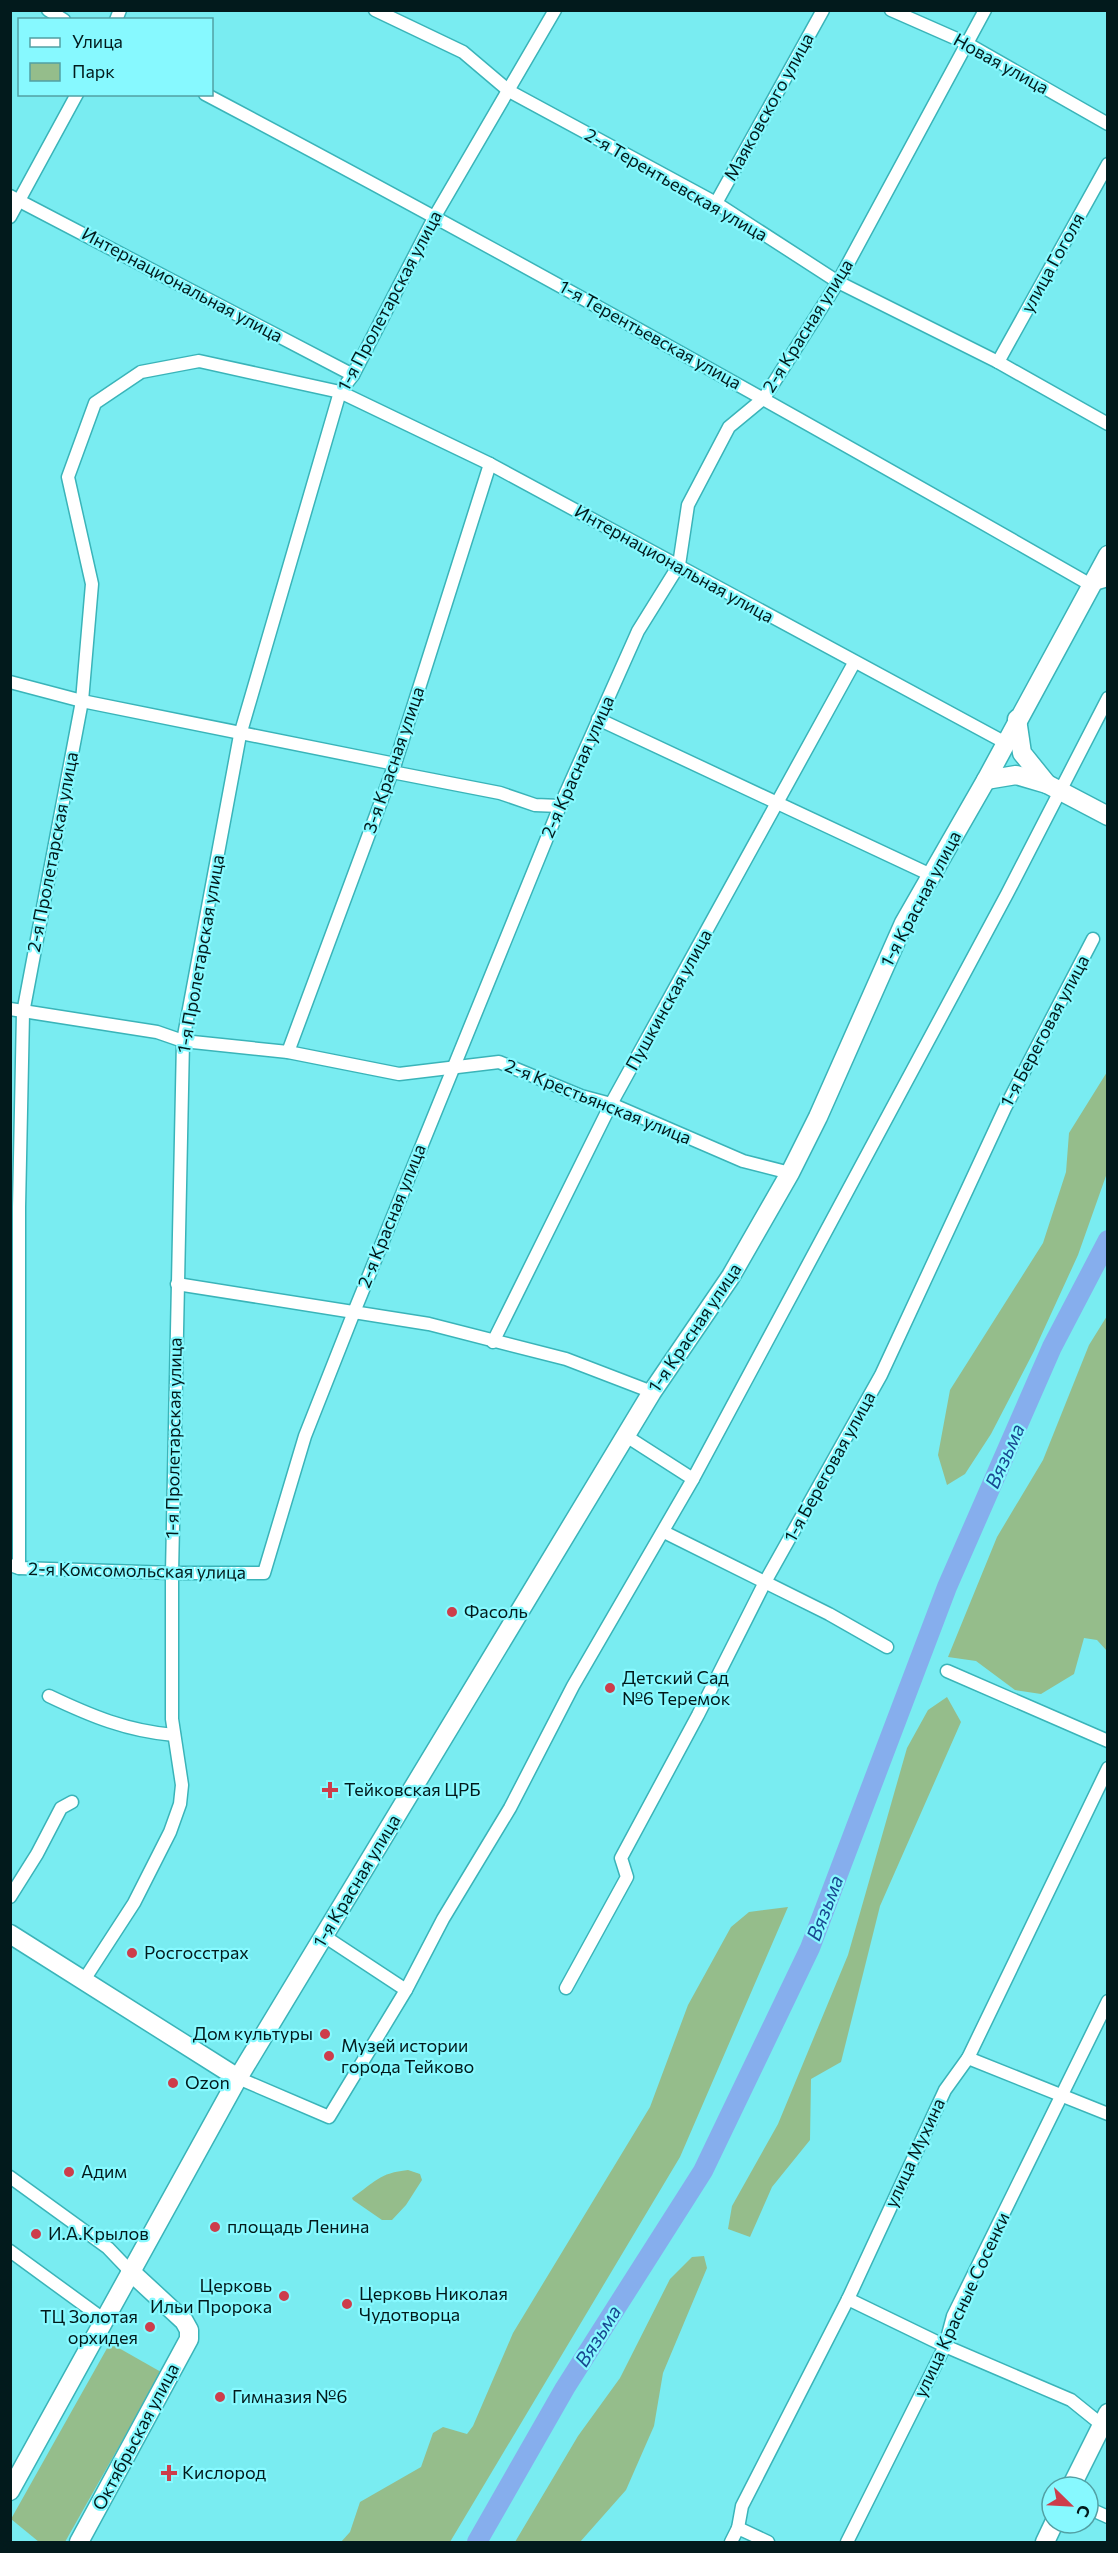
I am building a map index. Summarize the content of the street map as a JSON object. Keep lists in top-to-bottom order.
{
  "streets": {
    "main road": ["1-я Красная улица", "Октябрьская улица"],
    "street": [
      "Новая улица",
      "Маяковского улица",
      "2-я Терентьевская улица",
      "улица Гоголя",
      "Интернациональная улица",
      "1-я Пролетарская улица",
      "2-я Красная улица",
      "1-я Терентьевская улица",
      "3-я Красная улица",
      "2-я Пролетарская улица",
      "Пушкинская улица",
      "1-я Береговая улица",
      "2-я Крестьянская улица",
      "2-я Комсомольская улица",
      "улица Мухина",
      "улица Красные Сосенки"
    ]
  },
  "crossings": [
    ["Новая улица", "2-я Красная улица"],
    ["Маяковского улица", "2-я Терентьевская улица"],
    ["2-я Терентьевская улица", "улица Гоголя"],
    ["2-я Терентьевская улица", "1-я Пролетарская улица"],
    ["2-я Терентьевская улица", "2-я Красная улица"],
    ["Интернациональная улица", "1-я Пролетарская улица"],
    ["Интернациональная улица", "2-я Красная улица"],
    ["Интернациональная улица", "3-я Красная улица"],
    ["Интернациональная улица", "2-я Пролетарская улица"],
    ["Интернациональная улица", "1-я Красная улица"],
    ["Интернациональная улица", "Пушкинская улица"],
    ["1-я Пролетарская улица", "1-я Терентьевская улица"],
    ["1-я Пролетарская улица", "2-я Пролетарская улица"],
    ["1-я Пролетарская улица", "2-я Крестьянская улица"],
    ["1-я Пролетарская улица", "2-я Комсомольская улица"],
    ["2-я Красная улица", "1-я Терентьевская улица"],
    ["2-я Красная улица", "2-я Крестьянская улица"],
    ["2-я Красная улица", "2-я Комсомольская улица"],
    ["1-я Терентьевская улица", "1-я Красная улица"],
    ["3-я Красная улица", "2-я Крестьянская улица"],
    ["2-я Пролетарская улица", "2-я Крестьянская улица"],
    ["2-я Пролетарская улица", "2-я Комсомольская улица"],
    ["1-я Красная улица", "2-я Крестьянская улица"],
    ["Пушкинская улица", "2-я Крестьянская улица"]
  ],
  "water": ["Вязьма"],
  "places": {
    "other": [
      "Фасоль",
      "Детский Сад №6 Теремок",
      "Росгосстрах",
      "Дом культуры",
      "Музей истории города Тейково",
      "Ozon",
      "Адим",
      "площадь Ленина",
      "И.А.Крылов",
      "Церковь Ильи Пророка",
      "Церковь Николая Чудотворца",
      "ТЦ Золотая орхидея",
      "Гимназия №6"
    ],
    "health": ["Тейковская ЦРБ", "Кислород"]
  },
  "legend": ["Улица", "Парк"],
  "north": "bottom right"
}
